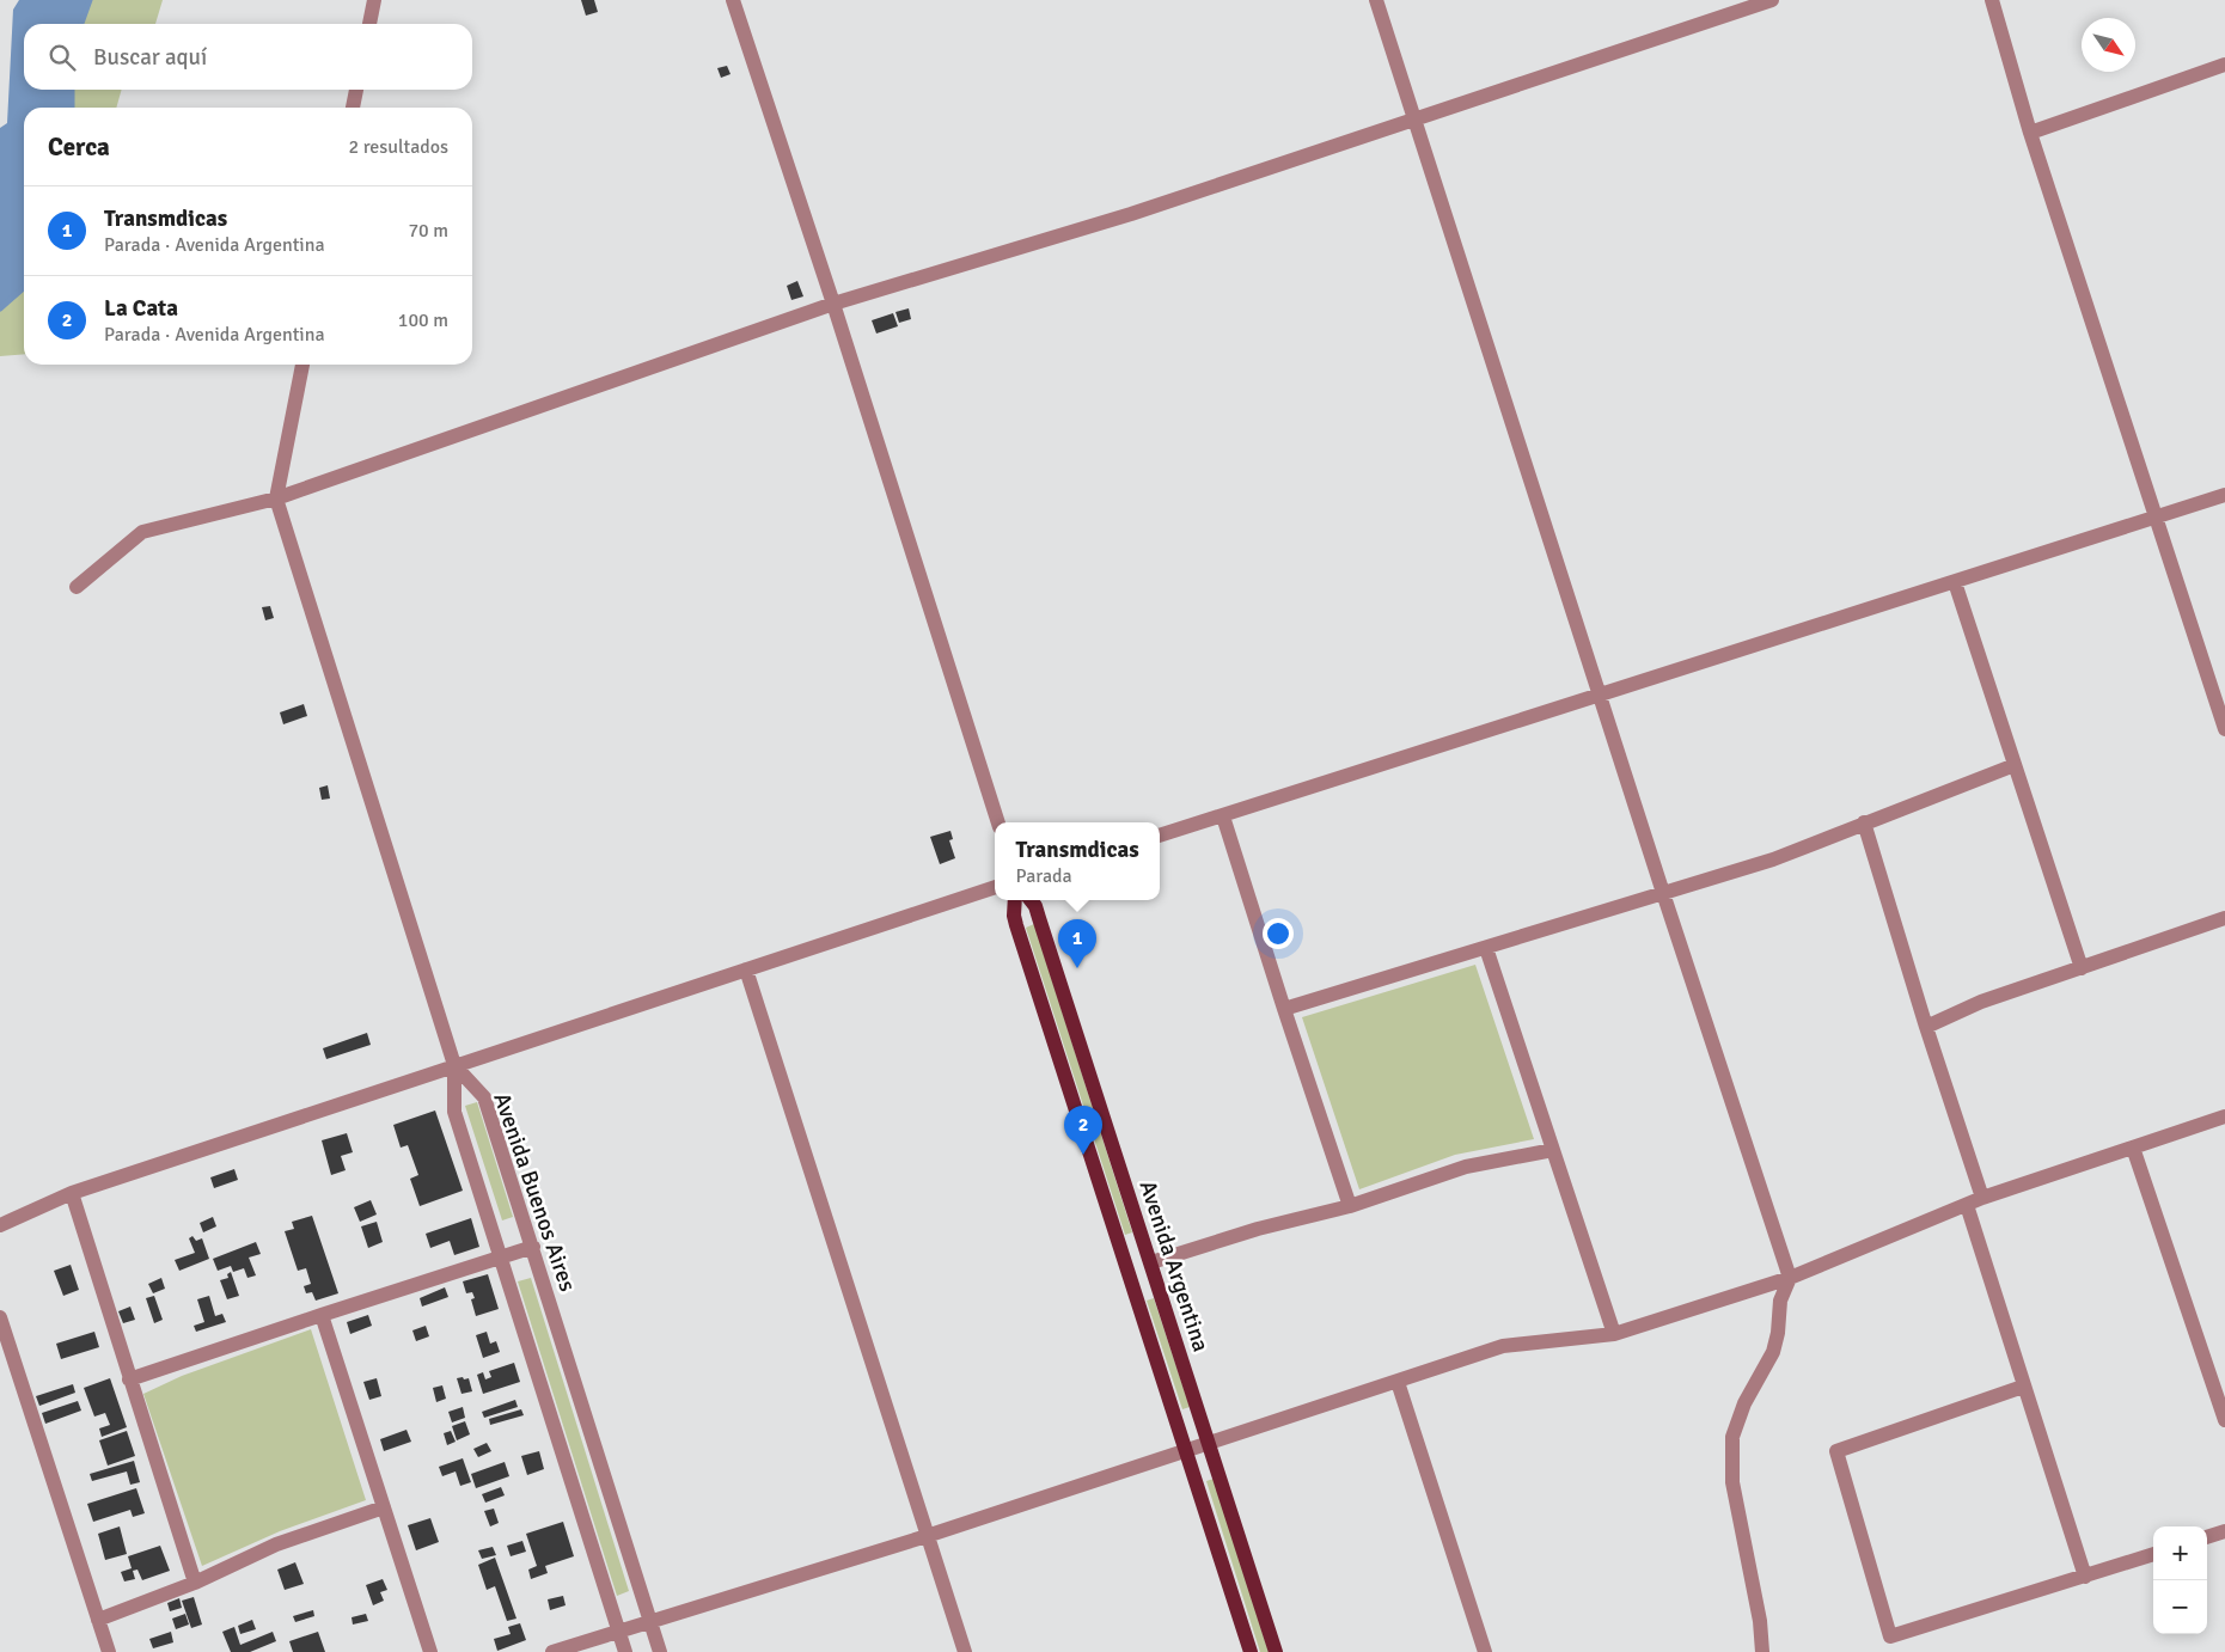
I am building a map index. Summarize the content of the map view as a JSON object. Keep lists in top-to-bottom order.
{
  "streets": {
    "main road": ["Avenida Argentina"],
    "street": ["Avenida Buenos Aires"]
  },
  "north": "bottom right",
  "page": {
    "search": "Buscar aquí",
    "heading": ["Cerca", "2 resultados"],
    "list": [
      {
        "mark": "1",
        "name": "Transmdicas",
        "note": "Parada · Avenida Argentina",
        "value": "70 m"
      },
      {
        "mark": "2",
        "name": "La Cata",
        "note": "Parada · Avenida Argentina",
        "value": "100 m"
      }
    ],
    "popup": ["Transmdicas", "Parada"],
    "pins": ["1", "2"],
    "map_buttons": ["+", "−"]
  }
}
